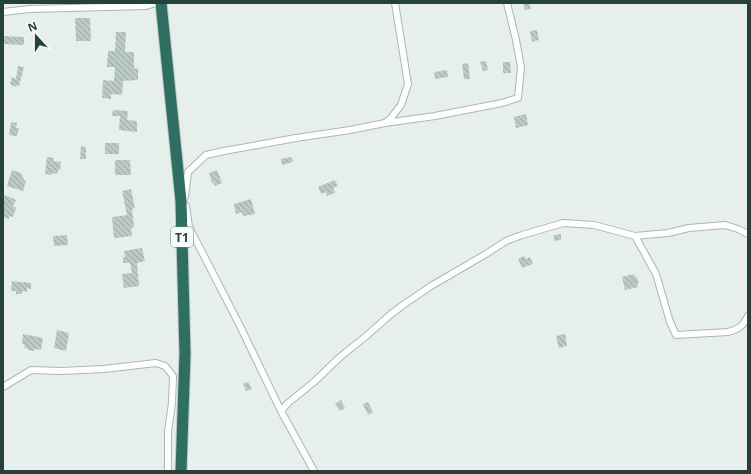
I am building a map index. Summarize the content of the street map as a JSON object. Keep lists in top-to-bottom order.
{
  "streets": {
    "highway": ["T1"]
  },
  "north": "top"
}
